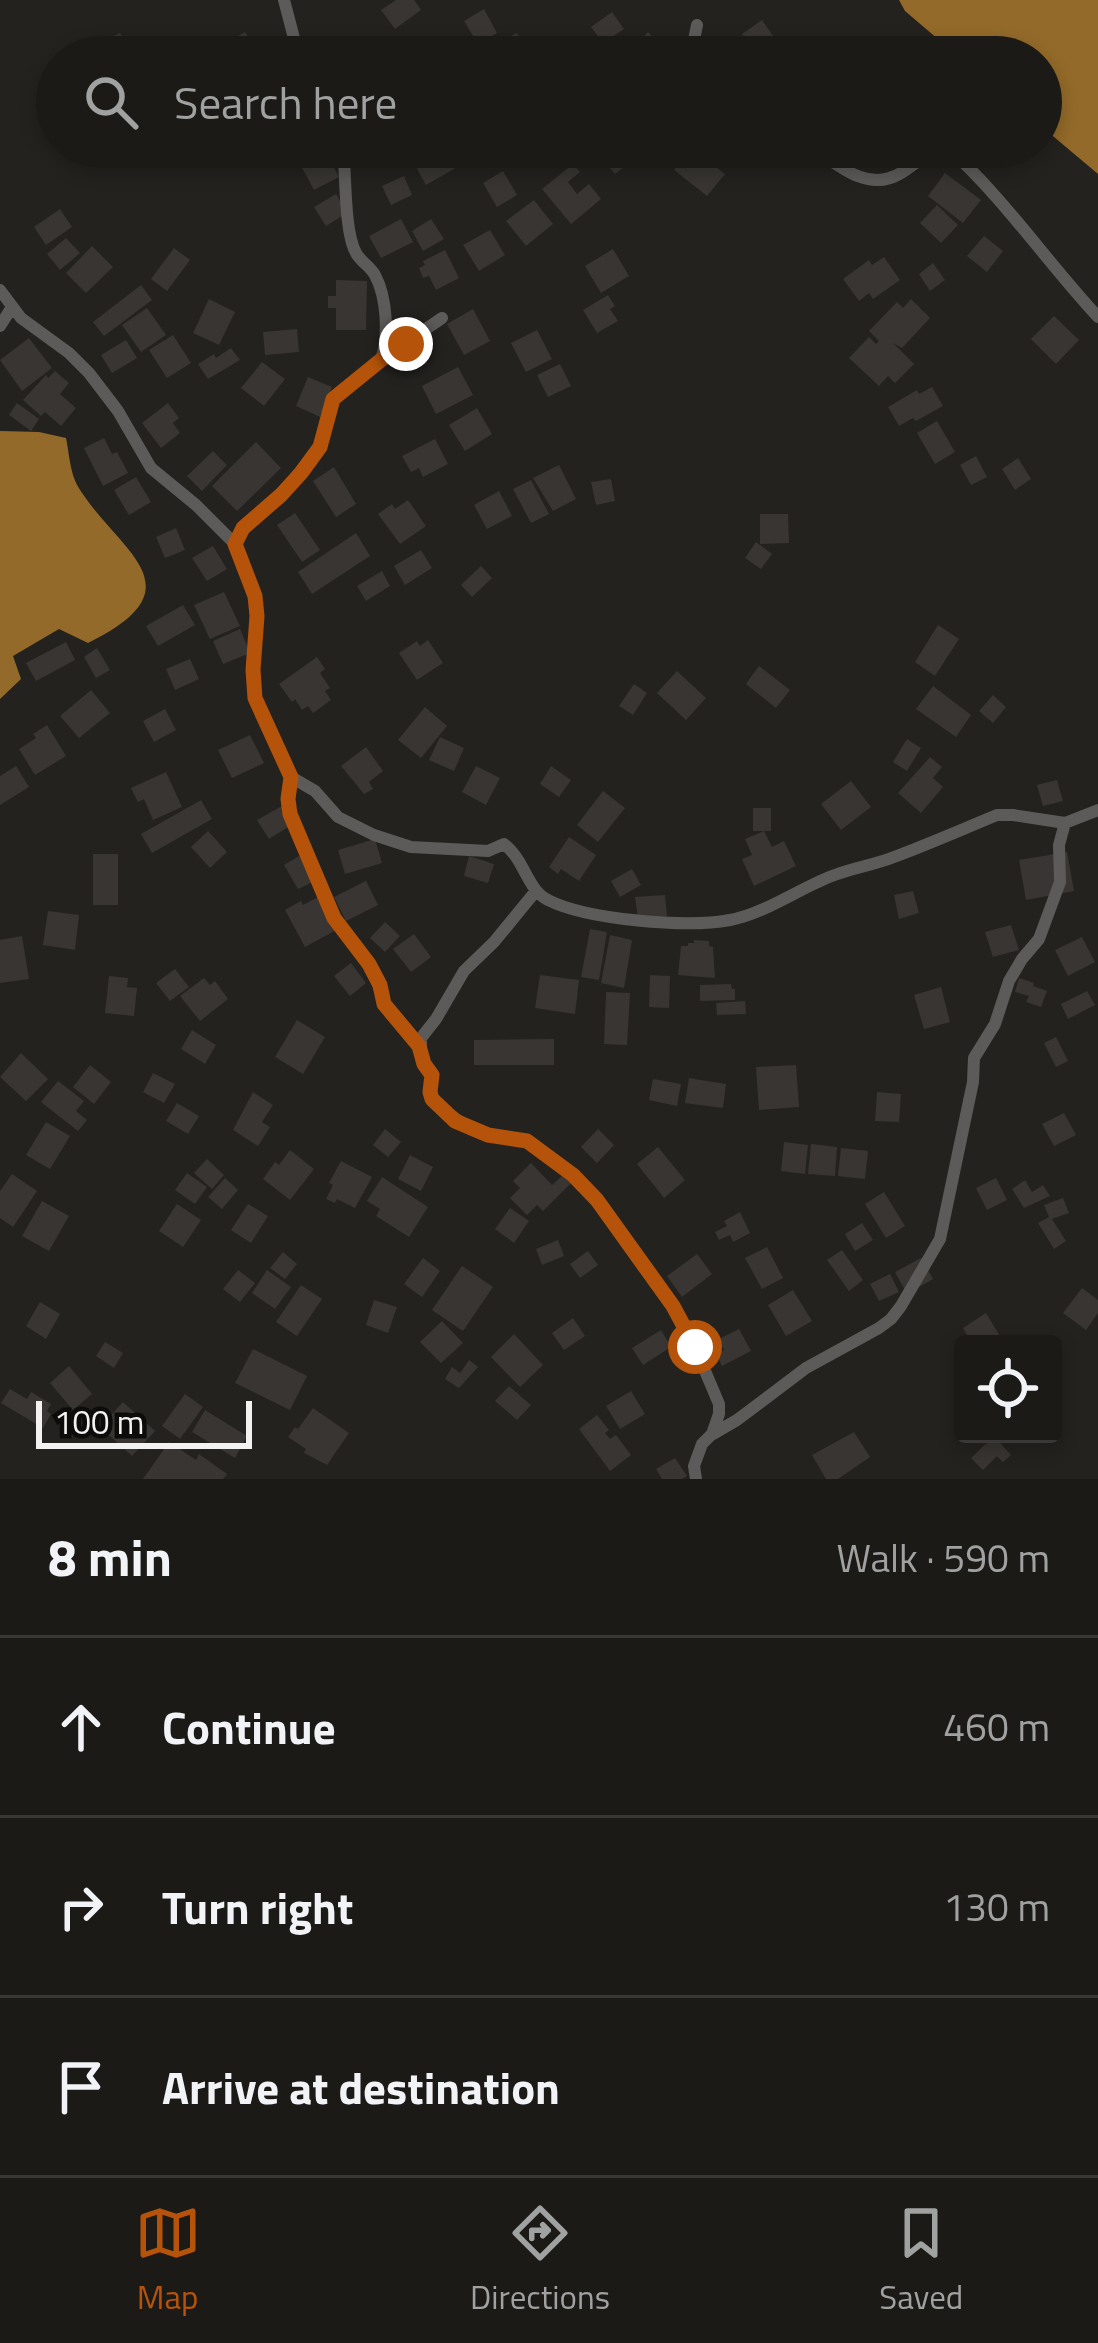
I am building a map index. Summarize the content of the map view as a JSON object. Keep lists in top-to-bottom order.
{
  "scale_bar": "100 m",
  "page": {
    "search": "Search here",
    "scale": "100 m",
    "heading": ["8 min", "Walk · 590 m"],
    "list": [
      ["Continue", "460 m"],
      ["Turn right", "130 m"],
      "Arrive at destination"
    ],
    "nav": ["Map", "Directions", "Saved"]
  }
}
